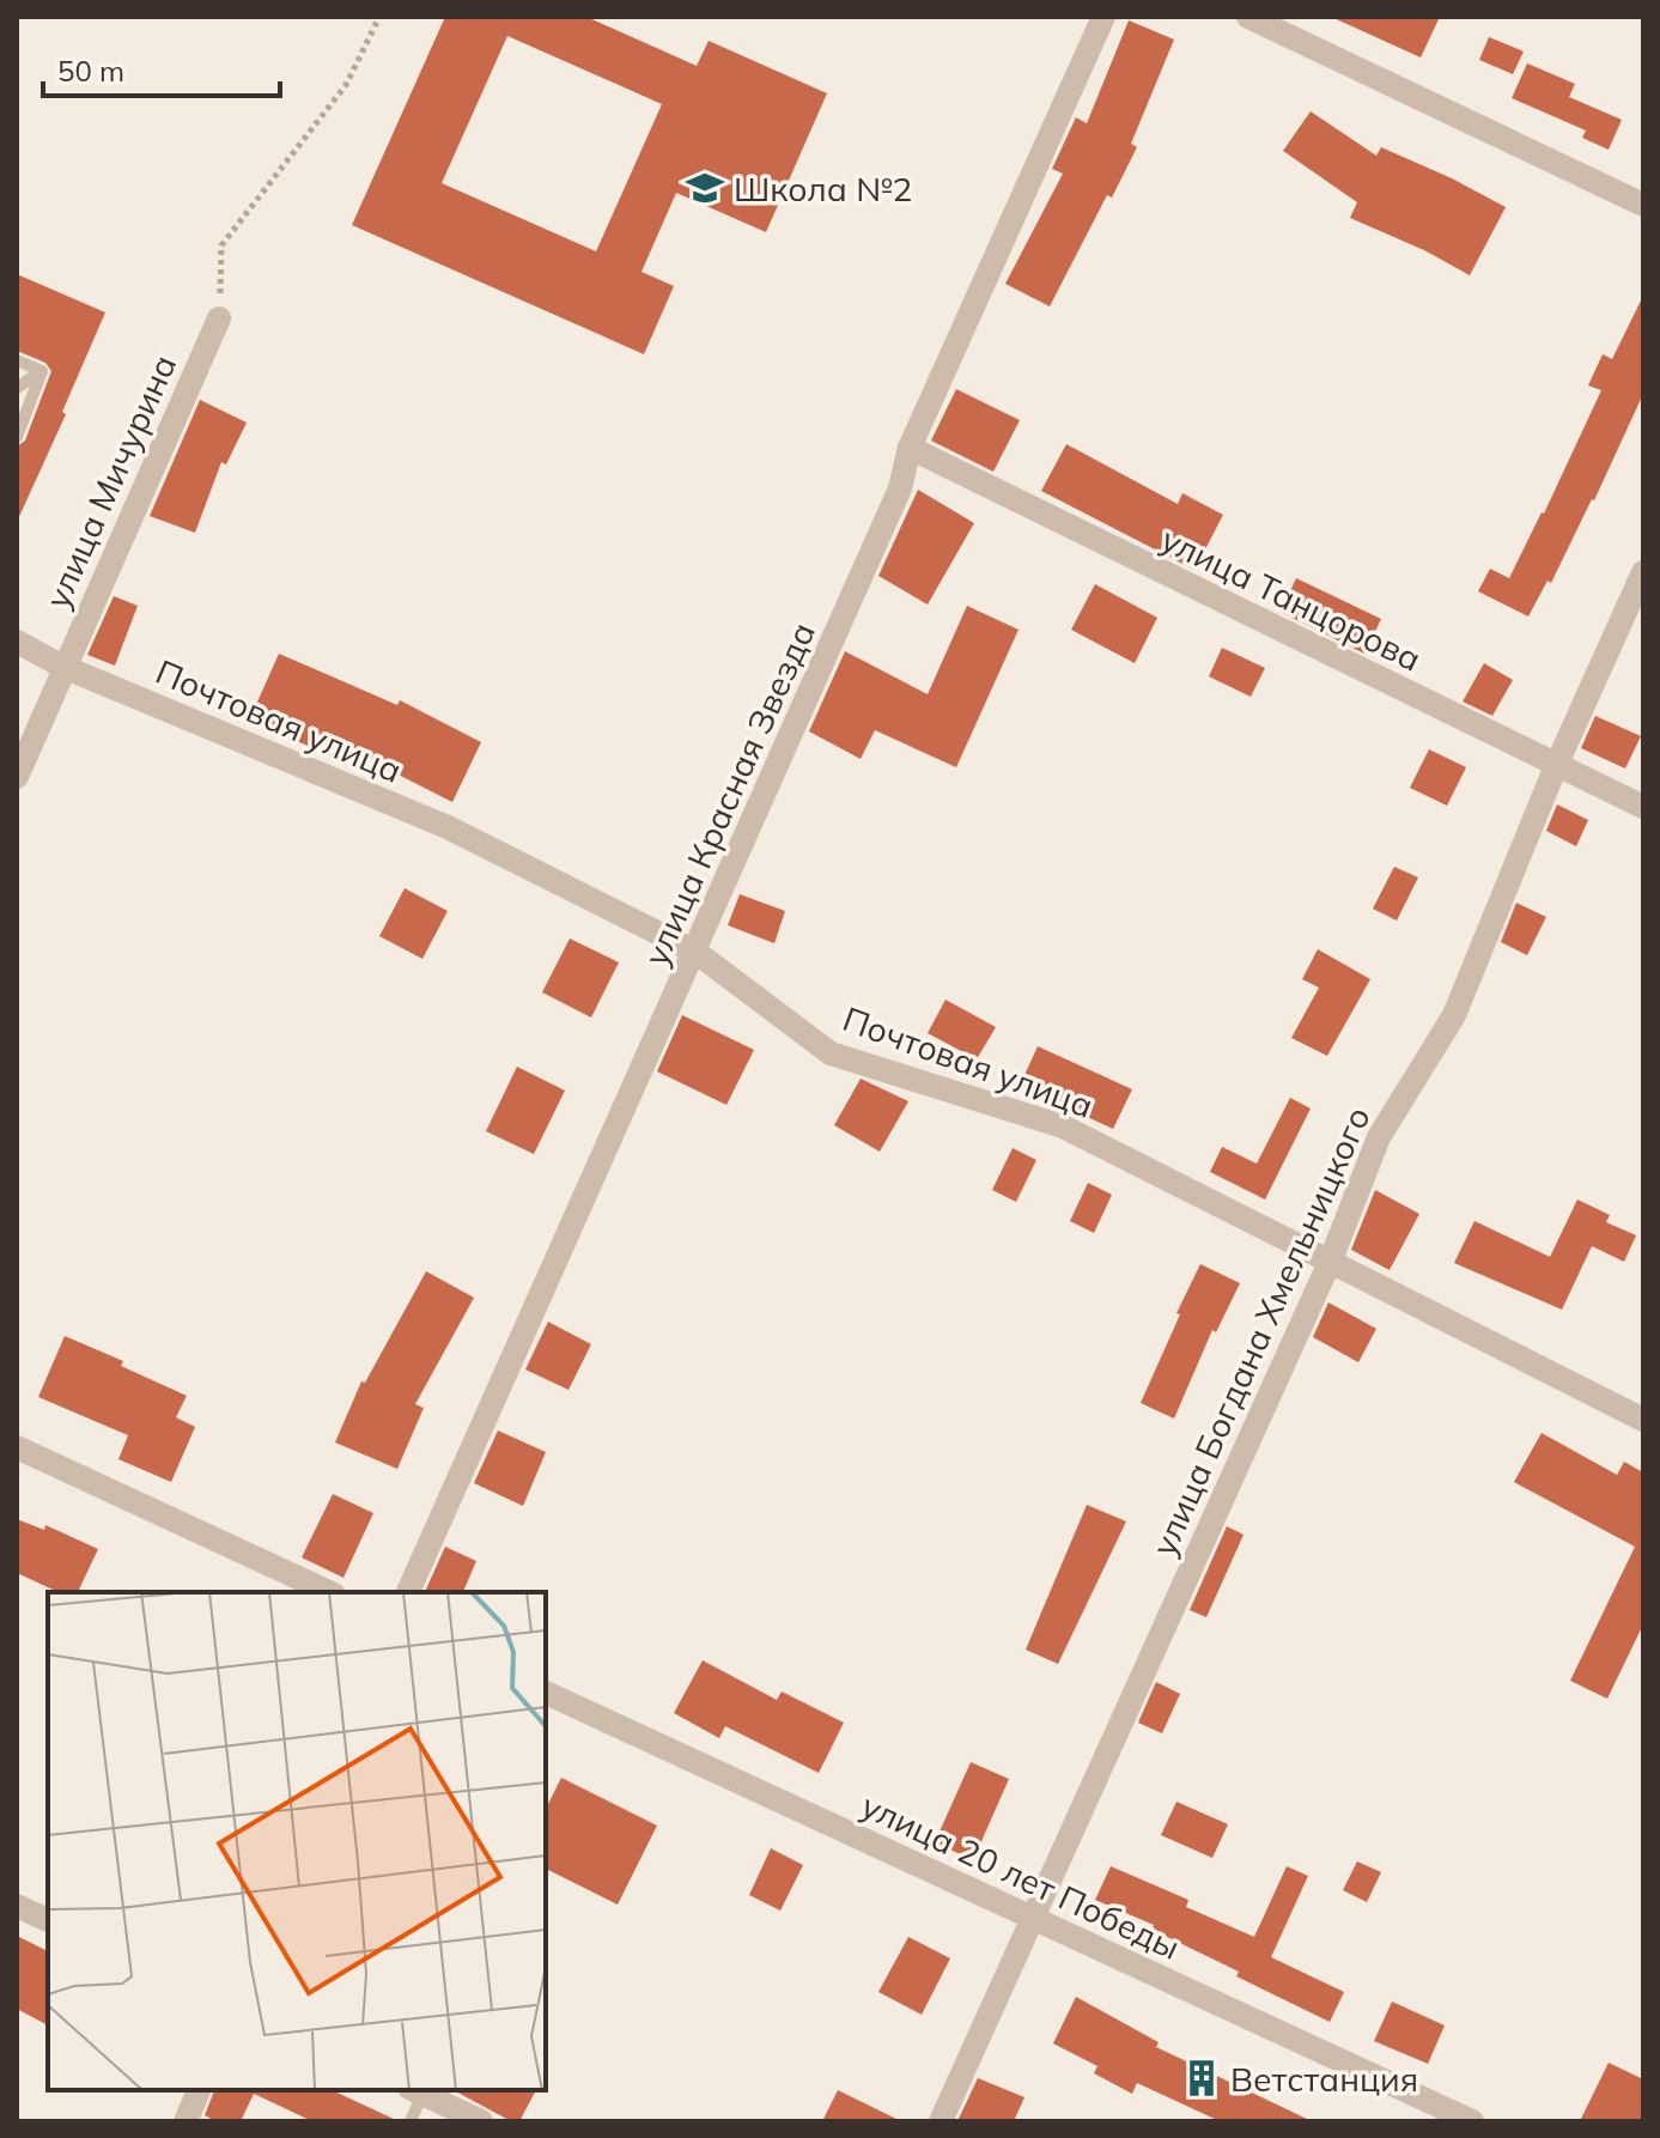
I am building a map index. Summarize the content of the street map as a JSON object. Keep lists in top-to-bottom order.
{
  "streets": {
    "street": [
      "улица Мичурина",
      "улица Танцорова",
      "Почтовая улица",
      "улица Красная Звезда",
      "улица Богдана Хмельницкого",
      "улица 20 лет Победы"
    ]
  },
  "crossings": [
    ["улица Мичурина", "Почтовая улица"],
    ["улица Танцорова", "улица Красная Звезда"],
    ["улица Танцорова", "улица Богдана Хмельницкого"],
    ["Почтовая улица", "улица Красная Звезда"],
    ["Почтовая улица", "улица Богдана Хмельницкого"],
    ["улица Богдана Хмельницкого", "улица 20 лет Победы"]
  ],
  "places": {
    "school or university": ["Школа №2"],
    "building": ["Ветстанция"]
  },
  "scale_bar": "50 m"
}
